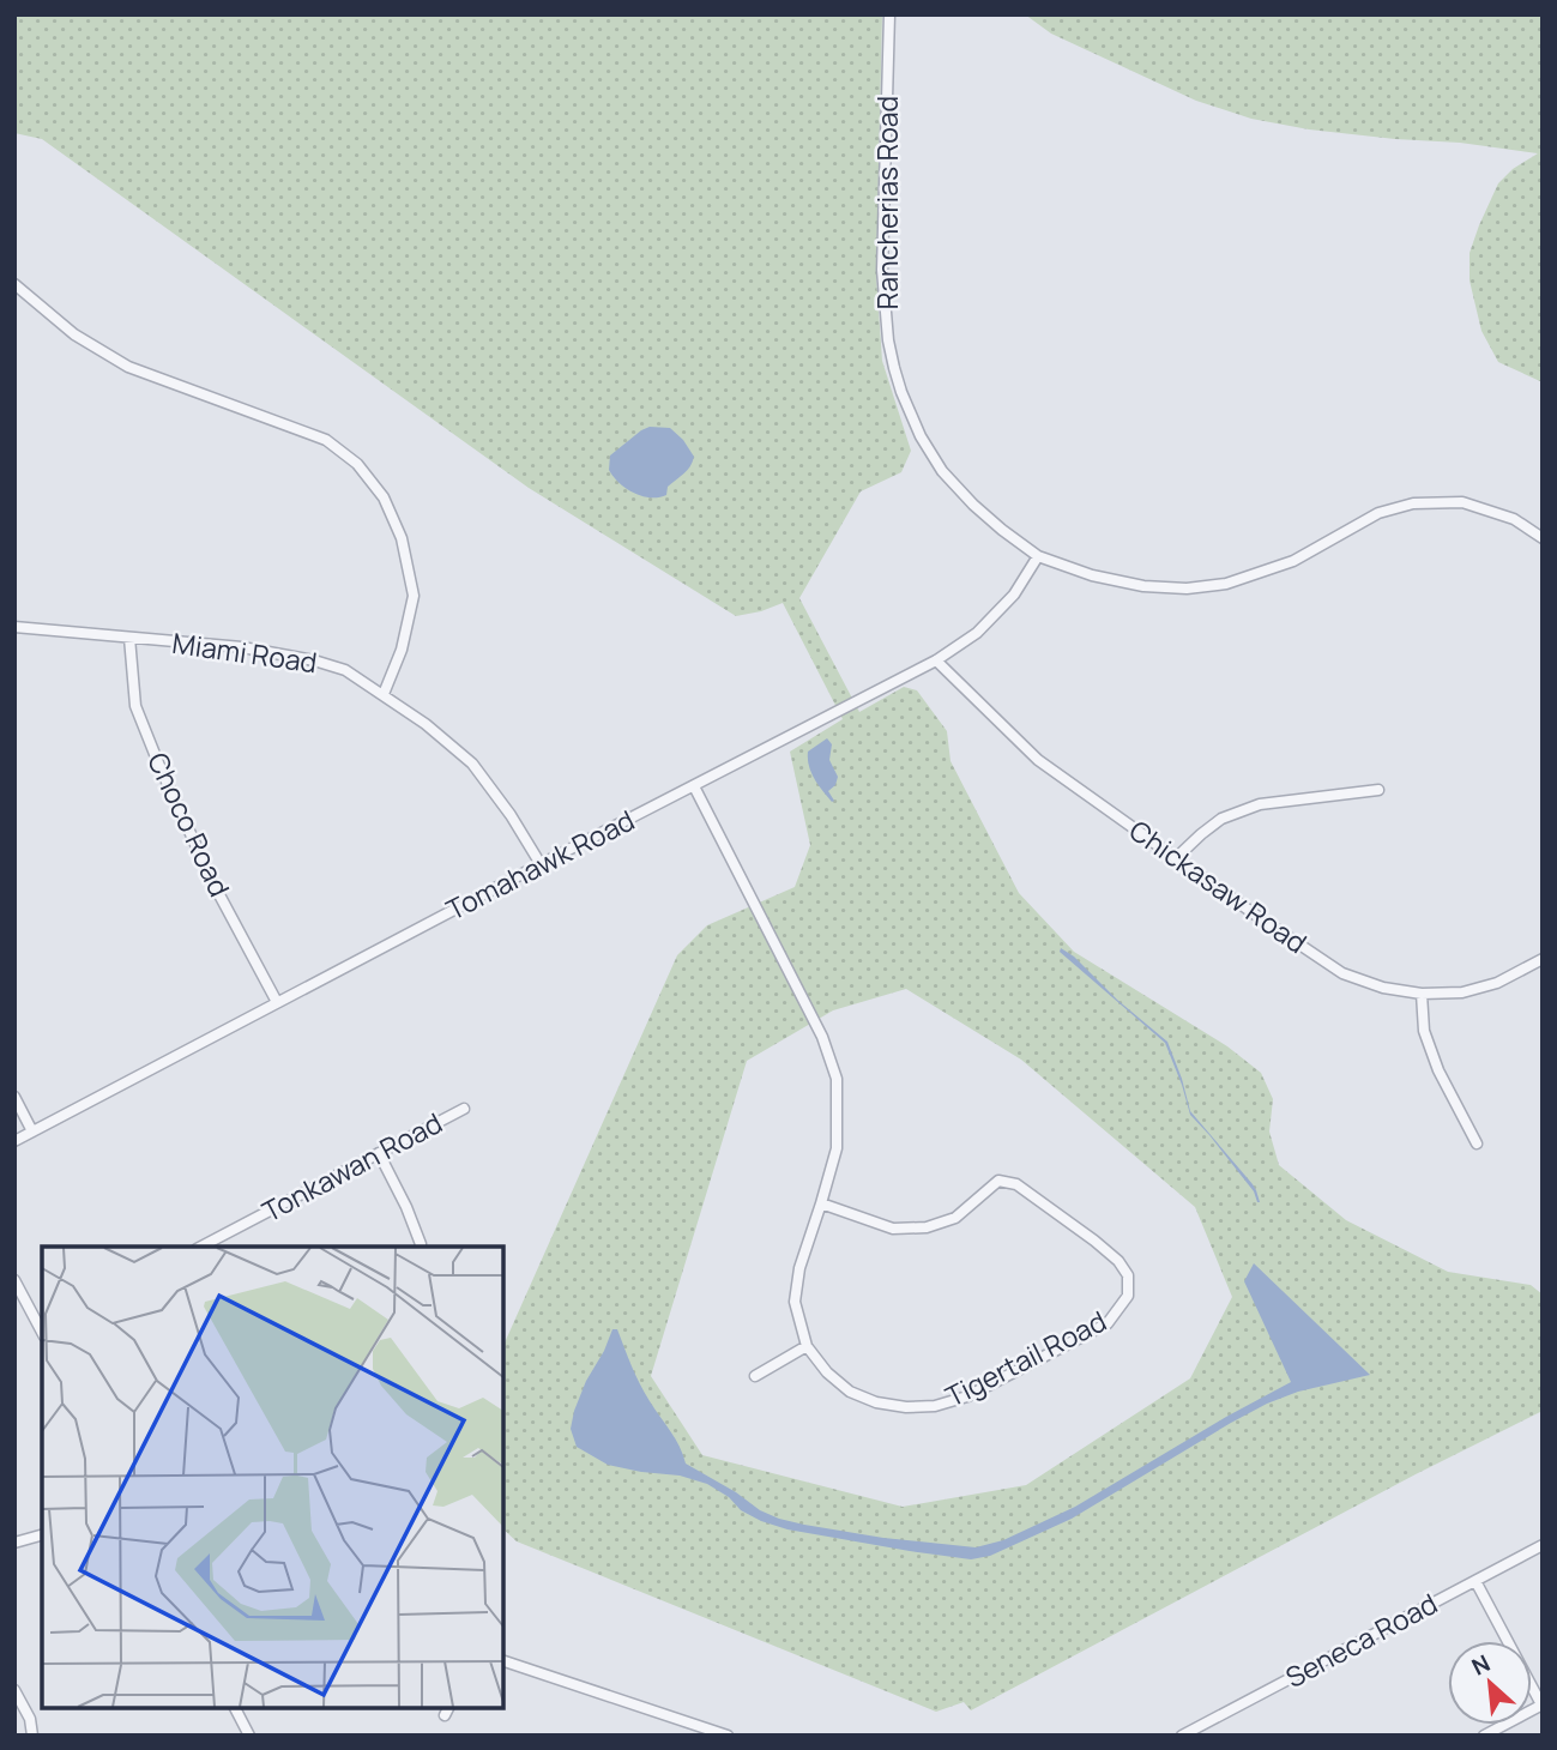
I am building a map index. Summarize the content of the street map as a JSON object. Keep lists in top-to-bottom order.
{
  "streets": {
    "street": [
      "Rancherias Road",
      "Miami Road",
      "Choco Road",
      "Tomahawk Road",
      "Chickasaw Road",
      "Tonkawan Road",
      "Tigertail Road",
      "Seneca Road"
    ]
  },
  "crossings": [
    ["Rancherias Road", "Tomahawk Road"],
    ["Miami Road", "Choco Road"],
    ["Miami Road", "Tomahawk Road"],
    ["Choco Road", "Tomahawk Road"],
    ["Tomahawk Road", "Chickasaw Road"],
    ["Tomahawk Road", "Tigertail Road"]
  ],
  "north": "top left"
}
